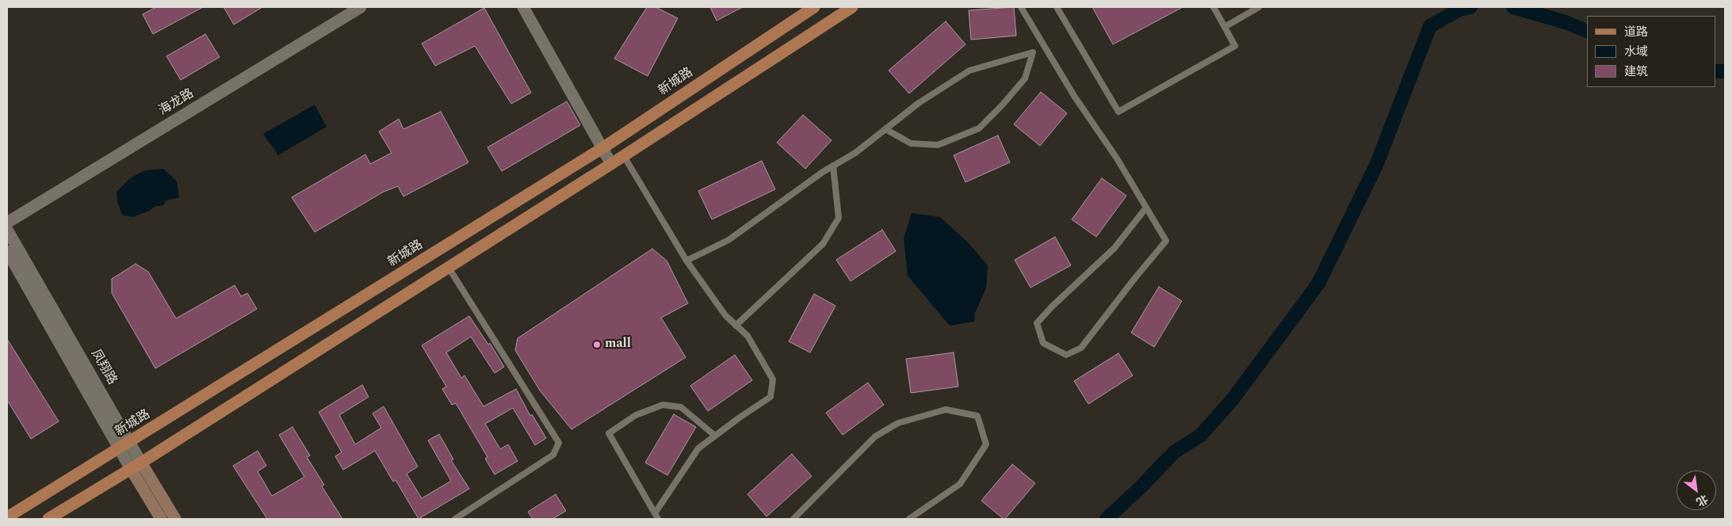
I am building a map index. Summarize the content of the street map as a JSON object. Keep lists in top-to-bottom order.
{
  "streets": {
    "main road": ["新城路"],
    "street": ["海龙路", "凤翔路"]
  },
  "crossings": [
    ["新城路", "凤翔路"]
  ],
  "places": ["mall"],
  "legend": ["道路", "水域", "建筑"],
  "north": "bottom right"
}
